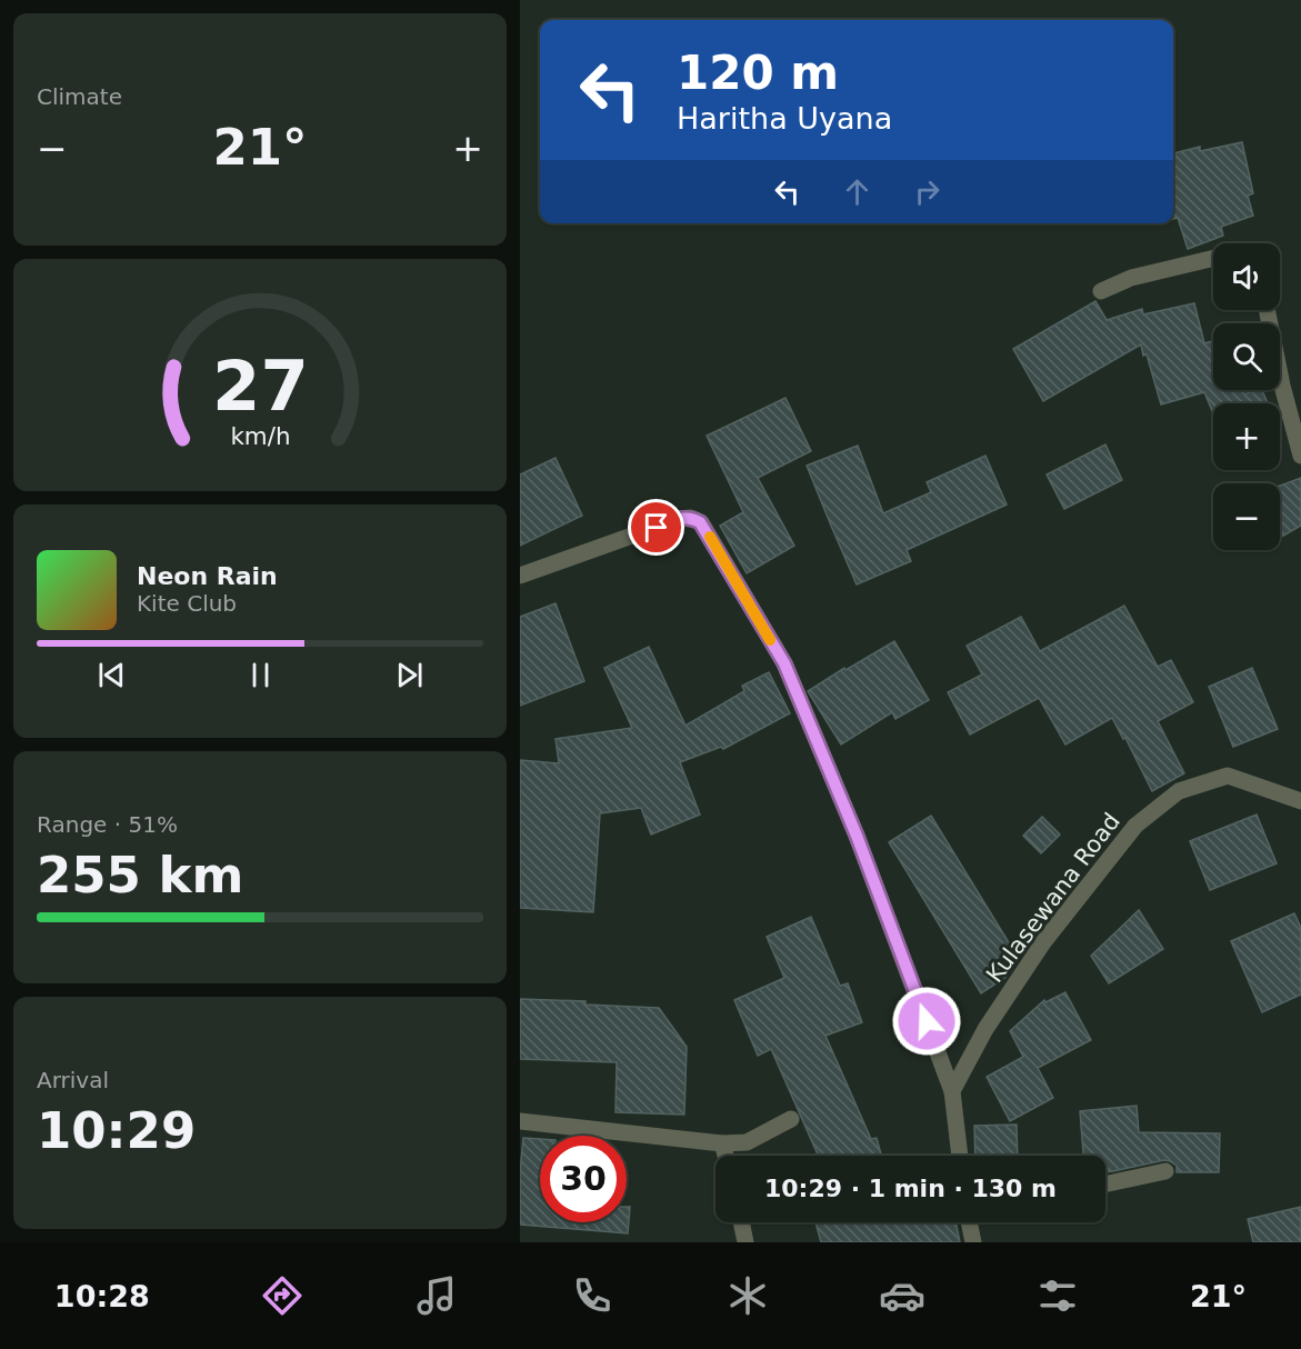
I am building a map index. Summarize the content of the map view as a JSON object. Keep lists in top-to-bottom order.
{
  "streets": {
    "street": ["Kulasewana Road"]
  },
  "page": {
    "tile": [
      "Climate",
      ["Range · 51%", "255 km"],
      ["Arrival", "10:29"]
    ],
    "turn": ["120 m", "Haritha Uyana"],
    "heat": ["−", "21°", "+"],
    "map_buttons": ["+", "−"],
    "song": ["Neon Rain", "Kite Club"],
    "limit": "30",
    "trip": "10:29 · 1 min · 130 m",
    "tabs": ["10:28", "21°"],
    "gauge": ["27", "km/h"]
  }
}
